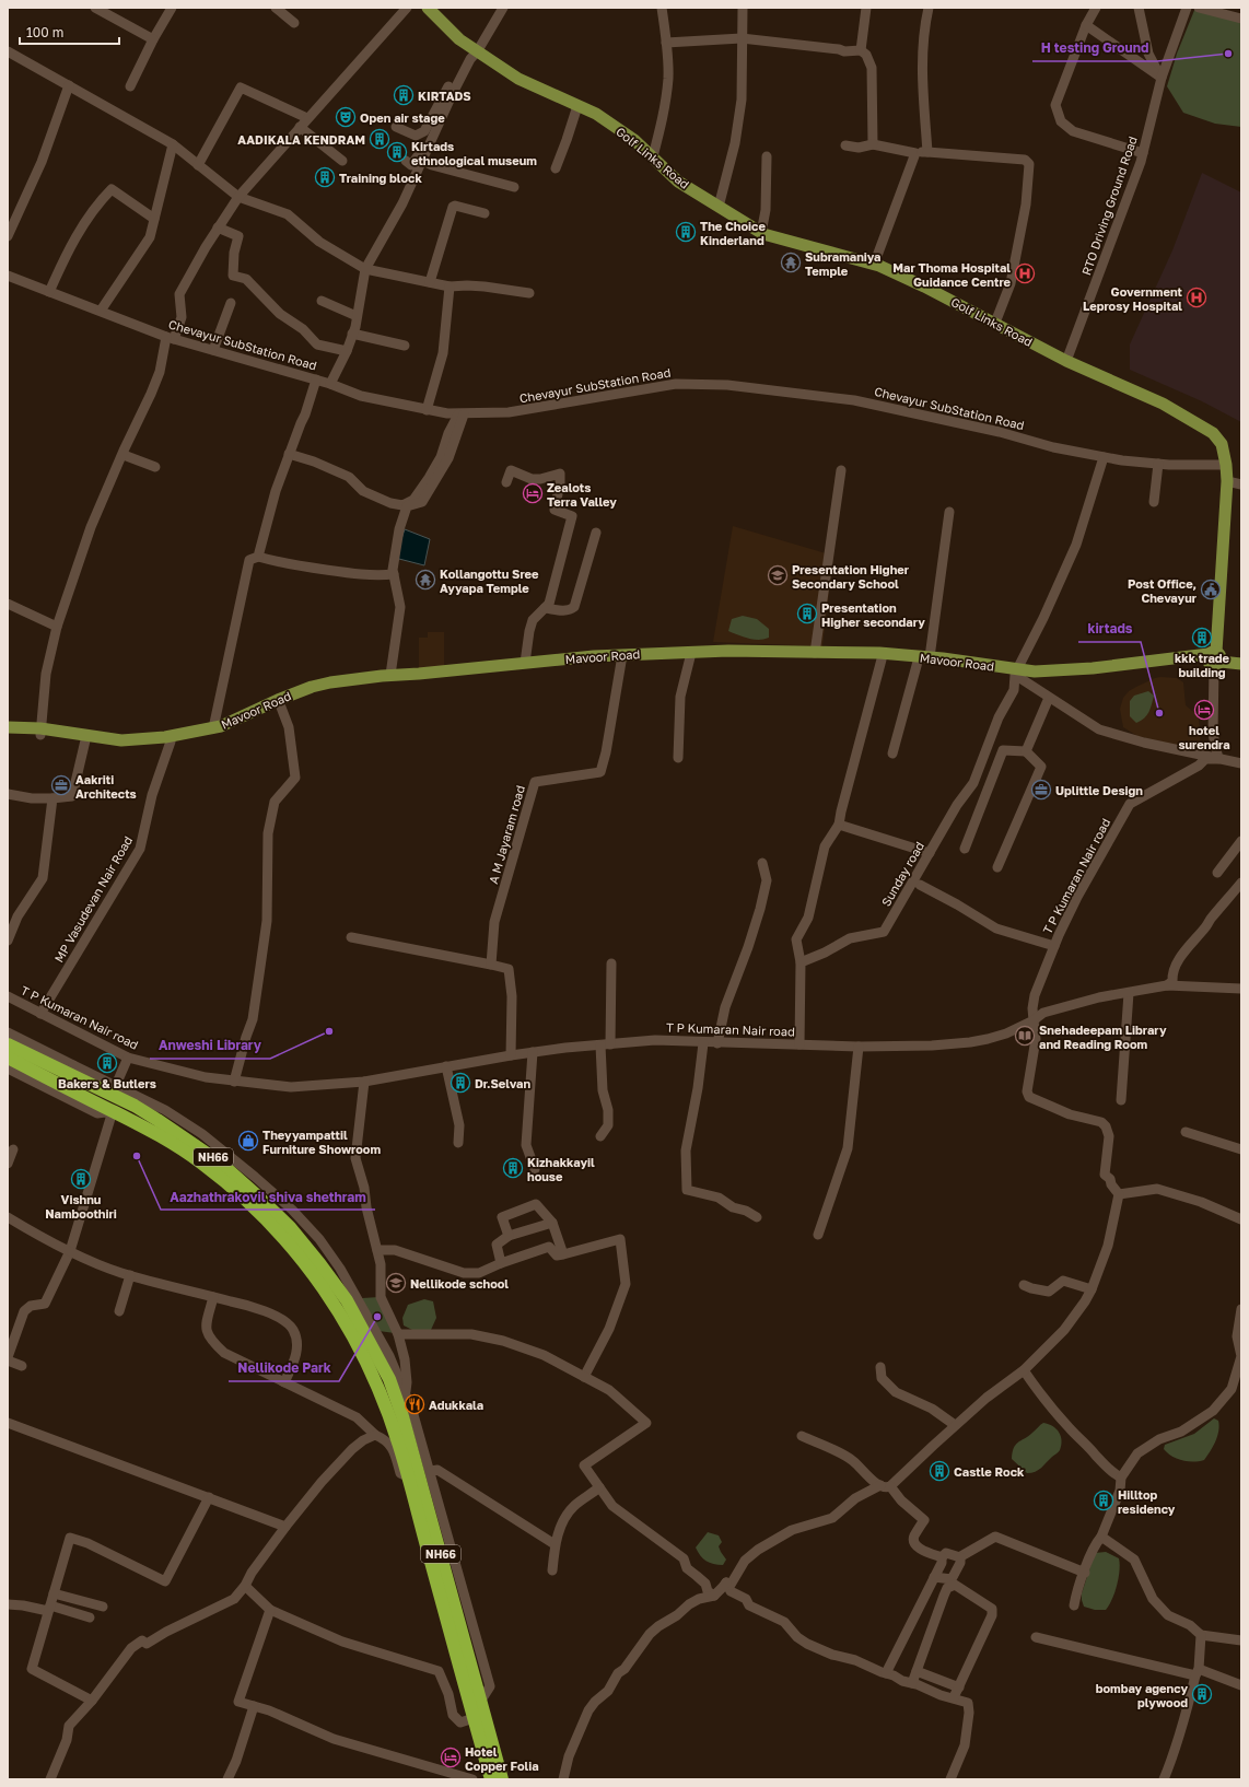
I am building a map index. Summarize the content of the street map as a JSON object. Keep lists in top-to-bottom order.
{
  "streets": {
    "highway": ["NH66"],
    "main road": ["Golf Links Road", "Mavoor Road"],
    "street": [
      "RTO Driving Ground Road",
      "Chevayur SubStation Road",
      "A M Jayaram road",
      "Sunday road",
      "T P Kumaran Nair road",
      "MP Vasudevan Nair Road"
    ]
  },
  "crossings": [
    ["Golf Links Road", "RTO Driving Ground Road"],
    ["Golf Links Road", "Chevayur SubStation Road"],
    ["Golf Links Road", "Mavoor Road"],
    ["Chevayur SubStation Road", "Sunday road"],
    ["Mavoor Road", "A M Jayaram road"],
    ["Mavoor Road", "Sunday road"],
    ["Mavoor Road", "MP Vasudevan Nair Road"],
    ["T P Kumaran Nair road", "MP Vasudevan Nair Road"]
  ],
  "places": {
    "other": [
      "H testing Ground",
      "kirtads",
      "Anweshi Library",
      "Aazhathrakovil shiva shethram",
      "Nellikode Park"
    ],
    "building": [
      "KIRTADS",
      "AADIKALA KENDRAM",
      "Kirtads ethnological museum",
      "Training block",
      "The Choice Kinderland",
      "Presentation Higher secondary",
      "kkk trade building",
      "Bakers & Butlers",
      "Dr.Selvan",
      "Kizhakkayil house",
      "Vishnu Namboothiri",
      "Castle Rock",
      "Hilltop residency",
      "bombay agency plywood"
    ],
    "theatre": ["Open air stage"],
    "temple": ["Subramaniya Temple", "Kollangottu Sree Ayyapa Temple"],
    "hospital": ["Mar Thoma Hospital Guidance Centre", "Government Leprosy Hospital"],
    "hotel": ["Zealots Terra Valley", "hotel surendra", "Hotel Copper Folia"],
    "school or university": ["Presentation Higher Secondary School", "Nellikode school"],
    "public building": ["Post Office, Chevayur"],
    "office": ["Aakriti Architects", "Uplittle Design"],
    "library": ["Snehadeepam Library and Reading Room"],
    "shop": ["Theyyampattil Furniture Showroom"],
    "restaurant": ["Adukkala"]
  },
  "scale_bar": "100 m"
}
